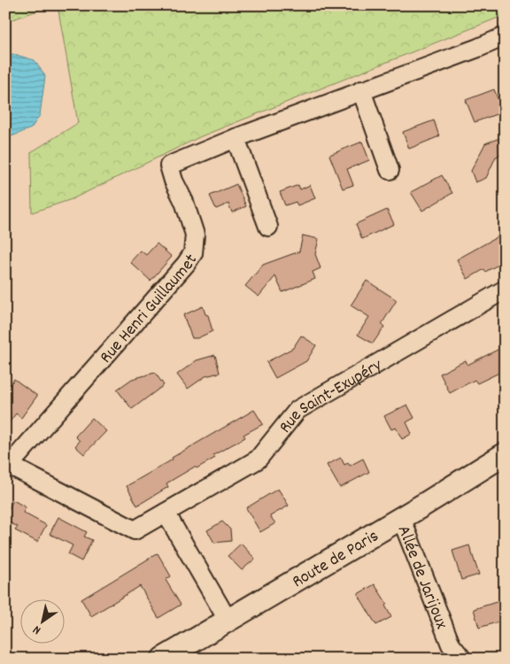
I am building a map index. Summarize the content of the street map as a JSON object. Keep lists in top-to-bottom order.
{
  "streets": {
    "main road": ["Route de Paris"],
    "street": ["Rue Henri Guillaumet", "Rue Saint-Exupéry", "Allée de Jarijoux"]
  },
  "crossings": [
    ["Rue Henri Guillaumet", "Rue Saint-Exupéry"],
    ["Route de Paris", "Allée de Jarijoux"]
  ],
  "north": "bottom left"
}
